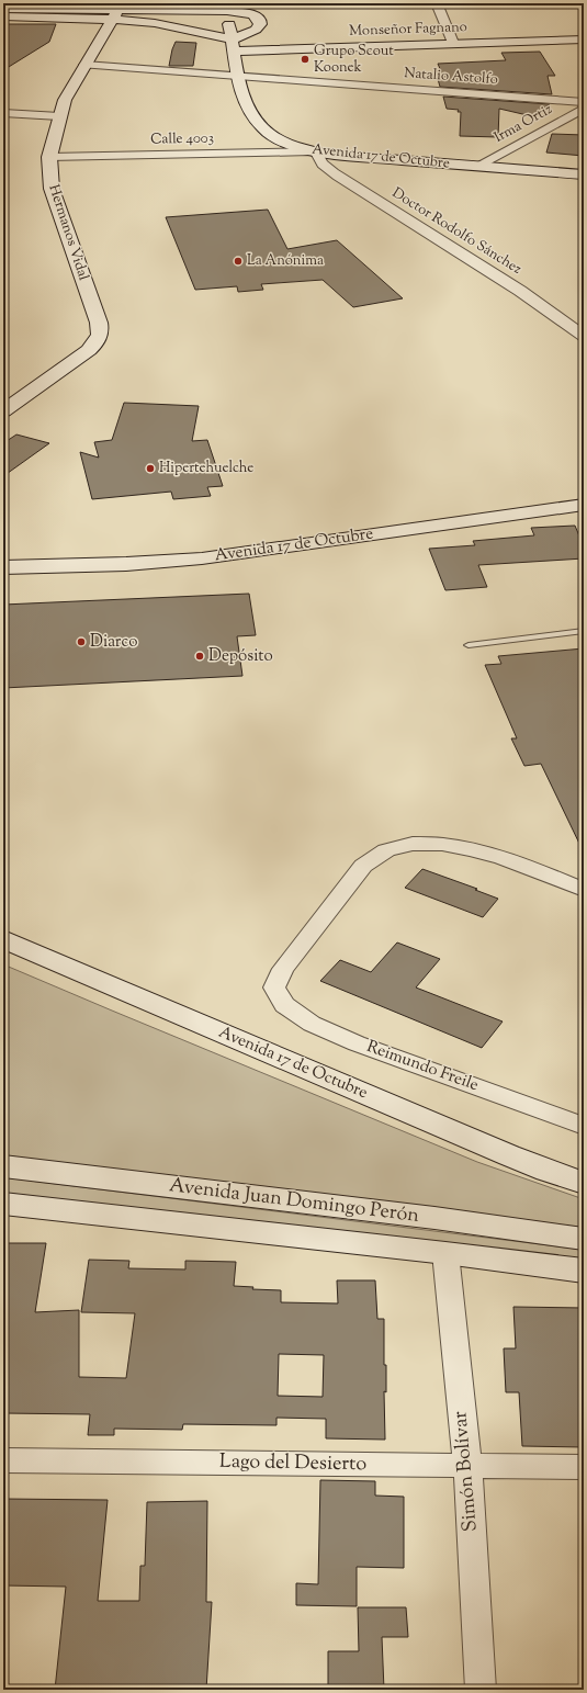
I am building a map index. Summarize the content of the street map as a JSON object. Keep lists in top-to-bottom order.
{
  "streets": {
    "street": [
      "Monseñor Fagnano",
      "Natalio Astolfo",
      "Irma Ortiz",
      "Calle 4003",
      "Avenida 17 de Octubre",
      "Doctor Rodolfo Sánchez",
      "Hermanos Vidal",
      "Reimundo Freile",
      "Avenida Juan Domingo Perón",
      "Lago del Desierto",
      "Simón Bolívar"
    ]
  },
  "crossings": [
    ["Monseñor Fagnano", "Avenida 17 de Octubre"],
    ["Monseñor Fagnano", "Hermanos Vidal"],
    ["Natalio Astolfo", "Avenida 17 de Octubre"],
    ["Natalio Astolfo", "Hermanos Vidal"],
    ["Irma Ortiz", "Avenida 17 de Octubre"],
    ["Calle 4003", "Avenida 17 de Octubre"],
    ["Calle 4003", "Doctor Rodolfo Sánchez"],
    ["Calle 4003", "Hermanos Vidal"],
    ["Avenida 17 de Octubre", "Doctor Rodolfo Sánchez"],
    ["Avenida Juan Domingo Perón", "Simón Bolívar"],
    ["Lago del Desierto", "Simón Bolívar"]
  ],
  "places": [
    "Grupo Scout Koonek",
    "La Anónima",
    "Hipertehuelche",
    "Diarco",
    "Depósito"
  ]
}
